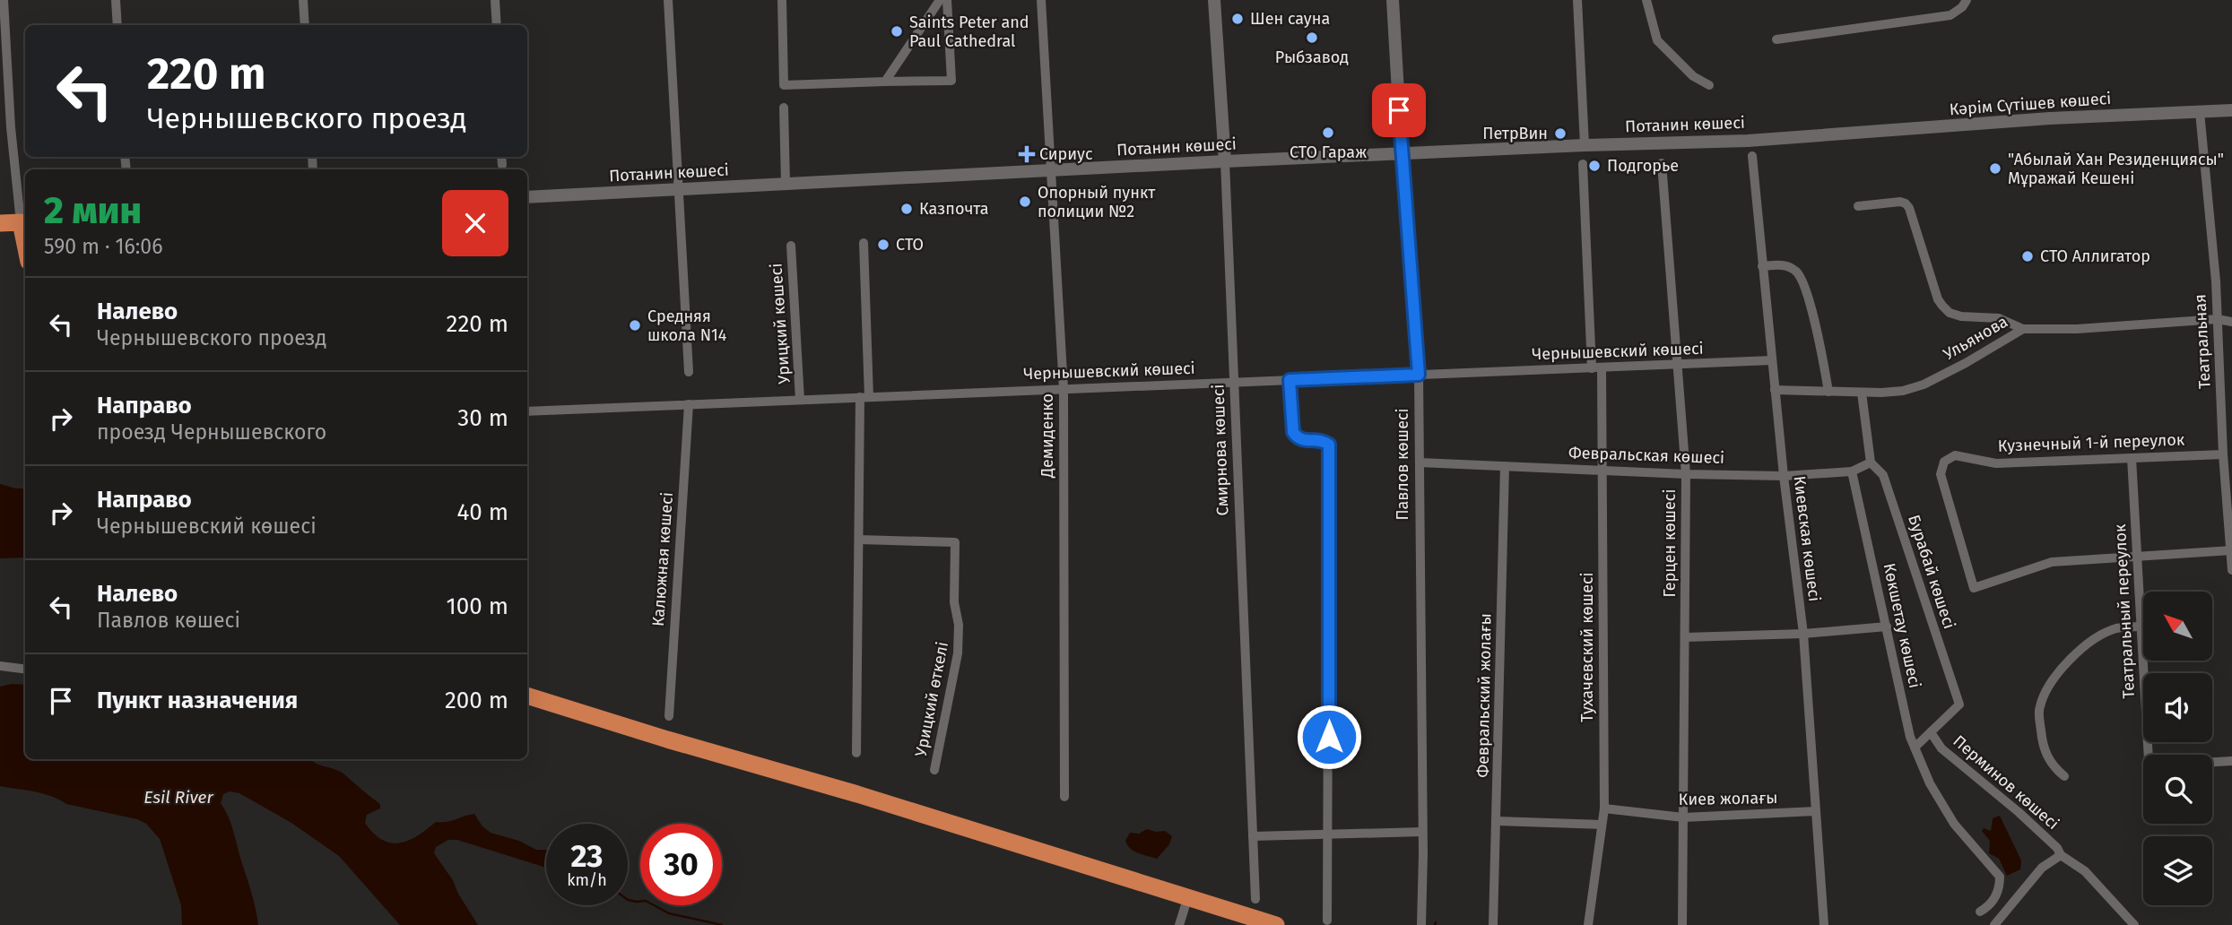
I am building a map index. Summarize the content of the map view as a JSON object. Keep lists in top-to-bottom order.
{
  "streets": {
    "main road": [
      "Кәрім Сүтішев көшесі",
      "Потанин көшесі",
      "Смирнова көшесі",
      "Павлов көшесі"
    ],
    "street": [
      "Урицкий көшесі",
      "Ульянова",
      "Театральная",
      "Чернышевский көшесі",
      "Демиденко",
      "Кузнечный 1-й переулок",
      "Февральская көшесі",
      "Киевская көшесі",
      "Герцен көшесі",
      "Калюжная көшесі",
      "Бурабай көшесі",
      "Театральный переулок",
      "Көкшетау көшесі",
      "Тухачевский көшесі",
      "Февральский жолағы",
      "Урицкий өткелі",
      "Перминов көшесі",
      "Киев жолағы"
    ]
  },
  "crossings": [
    ["Кәрім Сүтішев көшесі", "Потанин көшесі"],
    ["Кәрім Сүтішев көшесі", "Театральная"],
    ["Потанин көшесі", "Демиденко"],
    ["Потанин көшесі", "Смирнова көшесі"],
    ["Потанин көшесі", "Павлов көшесі"],
    ["Урицкий көшесі", "Чернышевский көшесі"],
    ["Ульянова", "Театральная"],
    ["Ульянова", "Киевская көшесі"],
    ["Ульянова", "Бурабай көшесі"],
    ["Театральная", "Кузнечный 1-й переулок"],
    ["Чернышевский көшесі", "Демиденко"],
    ["Чернышевский көшесі", "Смирнова көшесі"],
    ["Чернышевский көшесі", "Павлов көшесі"],
    ["Чернышевский көшесі", "Киевская көшесі"],
    ["Чернышевский көшесі", "Герцен көшесі"],
    ["Чернышевский көшесі", "Калюжная көшесі"],
    ["Чернышевский көшесі", "Тухачевский көшесі"],
    ["Кузнечный 1-й переулок", "Театральный переулок"],
    ["Февральская көшесі", "Павлов көшесі"],
    ["Февральская көшесі", "Киевская көшесі"],
    ["Февральская көшесі", "Герцен көшесі"],
    ["Февральская көшесі", "Бурабай көшесі"],
    ["Февральская көшесі", "Көкшетау көшесі"],
    ["Февральская көшесі", "Тухачевский көшесі"],
    ["Февральская көшесі", "Февральский жолағы"],
    ["Киевская көшесі", "Киев жолағы"],
    ["Герцен көшесі", "Киев жолағы"],
    ["Бурабай көшесі", "Көкшетау көшесі"],
    ["Бурабай көшесі", "Перминов көшесі"],
    ["Тухачевский көшесі", "Киев жолағы"]
  ],
  "water": ["Esil River"],
  "places": {
    "other": [
      "Шен сауна",
      "Saints Peter and Paul Cathedral",
      "Рыбзавод",
      "СТО Гараж",
      "ПетрВин",
      "Подгорье",
      "\"Абылай Хан Резиденциясы\" Мұражай Кешені",
      "Опорный пункт полиции №2",
      "Казпочта",
      "СТО",
      "СТО Аллигатор",
      "Средняя школа N14"
    ],
    "health": ["Сириус"]
  },
  "north": "top left",
  "page": {
    "turn": ["220 m", "Чернышевского проезд"],
    "heading": ["2 мин", "590 m · 16:06"],
    "list": [
      {
        "name": "Налево",
        "note": "Чернышевского проезд",
        "value": "220 m"
      },
      {
        "name": "Направо",
        "note": "проезд Чернышевского",
        "value": "30 m"
      },
      {
        "name": "Направо",
        "note": "Чернышевский көшесі",
        "value": "40 m"
      },
      {
        "name": "Налево",
        "note": "Павлов көшесі",
        "value": "100 m"
      },
      {
        "name": "Пункт назначения",
        "value": "200 m"
      }
    ],
    "speed": "23 km/h",
    "limit": "30"
  }
}
